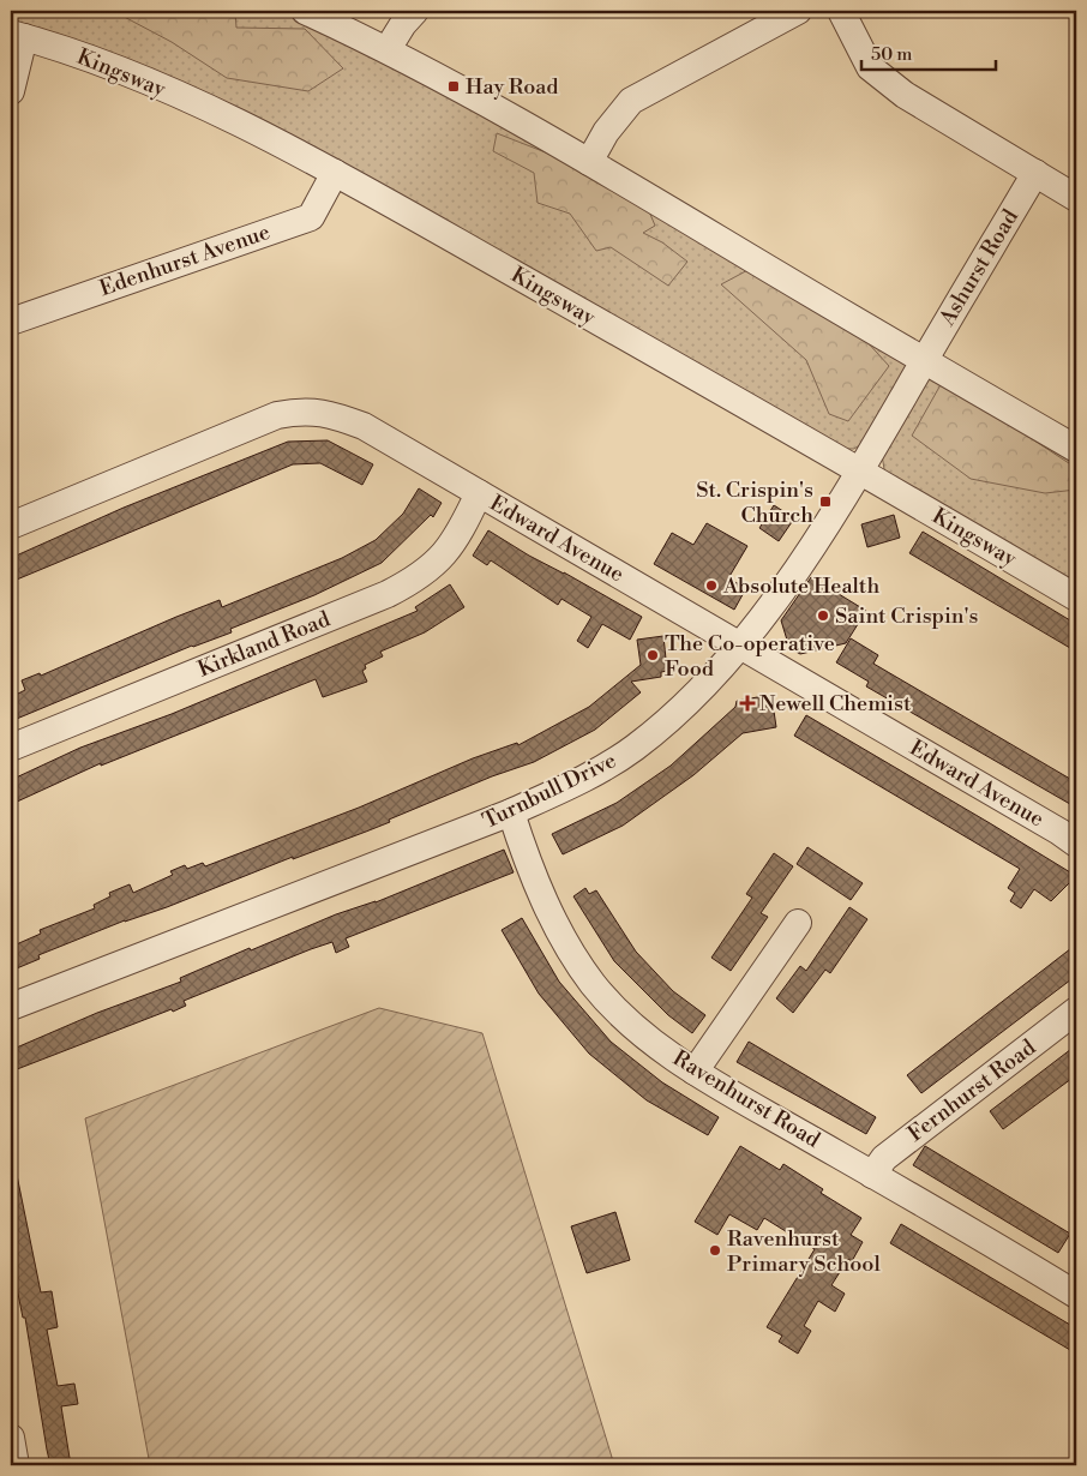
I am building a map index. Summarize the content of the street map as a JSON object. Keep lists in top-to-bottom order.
{
  "streets": {
    "street": [
      "Kingsway",
      "Edenhurst Avenue",
      "Ashurst Road",
      "Edward Avenue",
      "Kirkland Road",
      "Turnbull Drive",
      "Fernhurst Road",
      "Ravenhurst Road"
    ]
  },
  "crossings": [
    ["Kingsway", "Edenhurst Avenue"],
    ["Kingsway", "Turnbull Drive"],
    ["Ashurst Road", "Turnbull Drive"],
    ["Edward Avenue", "Kirkland Road"],
    ["Edward Avenue", "Turnbull Drive"],
    ["Turnbull Drive", "Ravenhurst Road"],
    ["Fernhurst Road", "Ravenhurst Road"]
  ],
  "places": {
    "transit": ["Hay Road", "St. Crispin's Church"],
    "other": [
      "Absolute Health",
      "Saint Crispin's",
      "The Co-operative Food",
      "Ravenhurst Primary School"
    ],
    "health": ["Newell Chemist"]
  },
  "scale_bar": "50 m"
}
